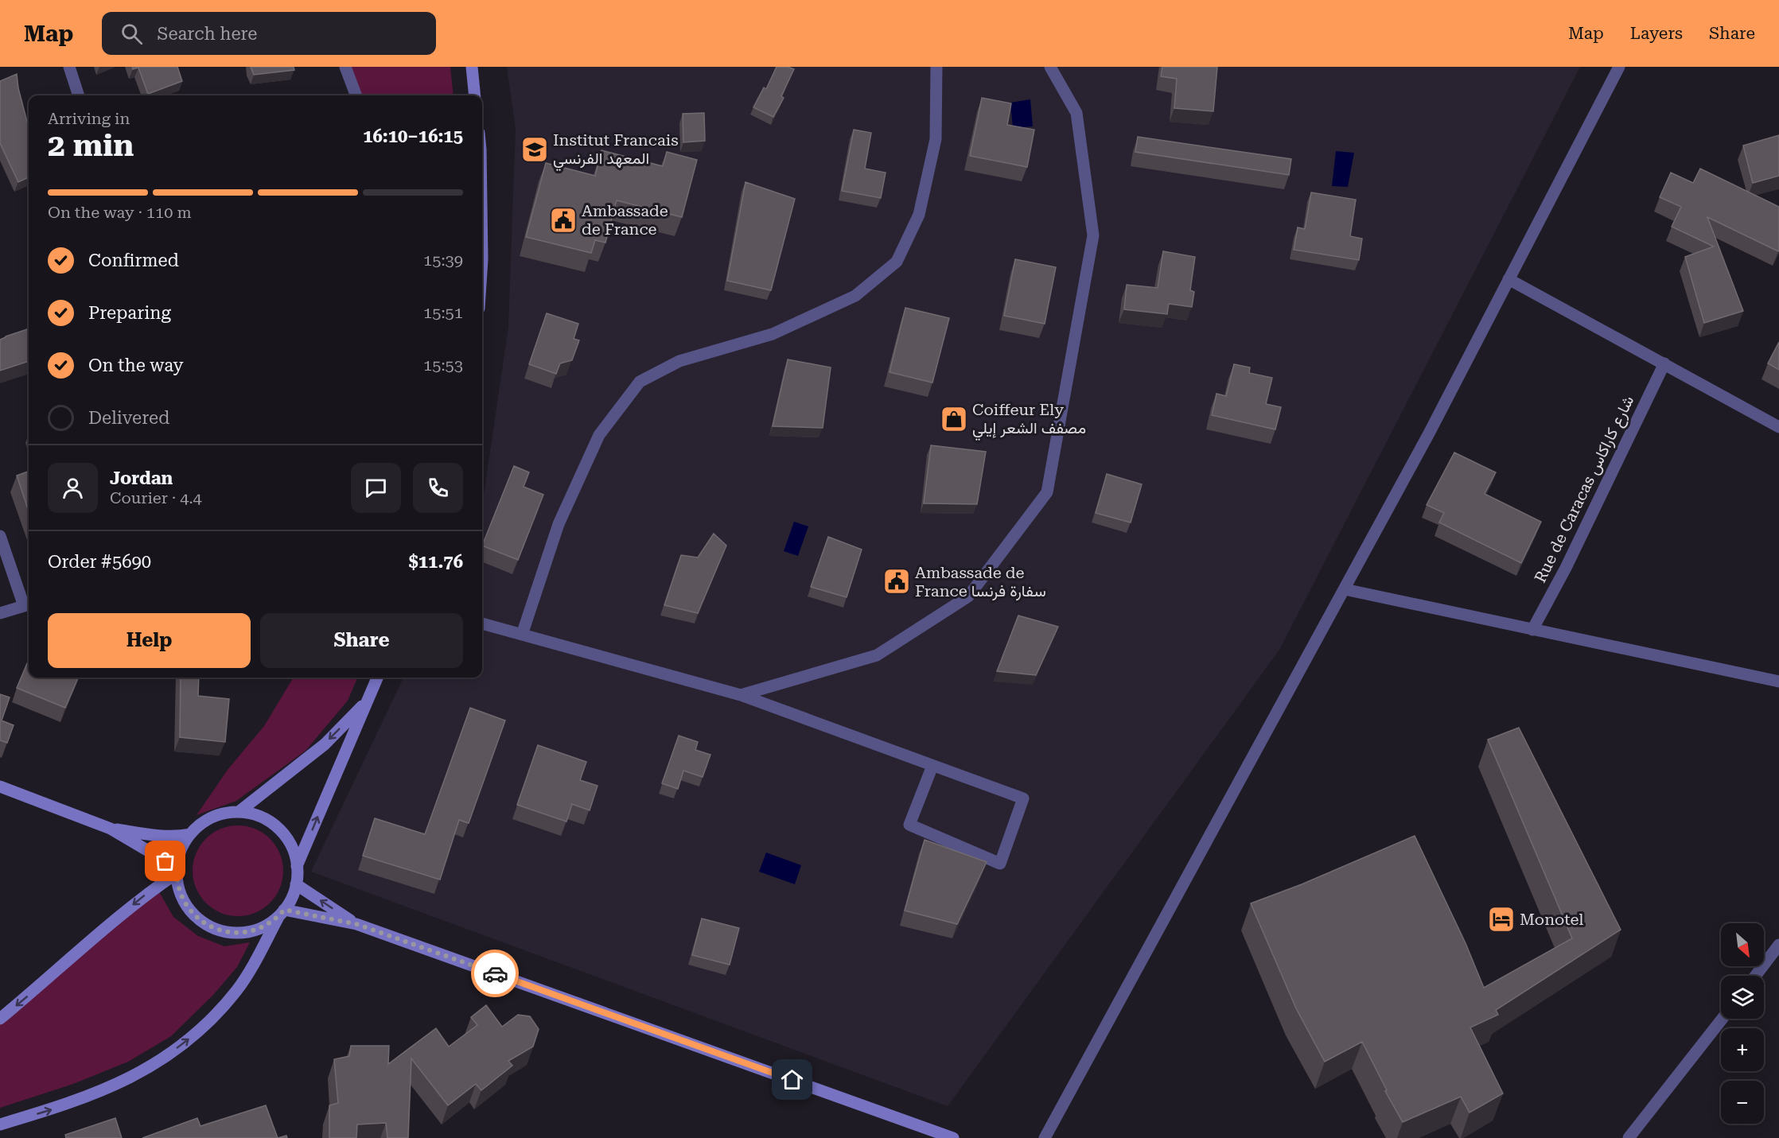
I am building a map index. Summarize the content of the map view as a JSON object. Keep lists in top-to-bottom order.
{
  "streets": {
    "street": ["Rue de Caracas شارع كاراكاس"]
  },
  "places": {
    "school or university": ["Institut Francais المعهد الفرنسي"],
    "public building": ["Ambassade de France", "Ambassade de France سفارة فرنسا"],
    "shop": ["Coiffeur Ely مصفف الشعر إيلي"],
    "hotel": ["Monotel"]
  },
  "north": "bottom right",
  "page": {
    "header": "Map",
    "search": "Search here",
    "nav": ["Map", "Layers", "Share"],
    "heading": ["2 min", "Arriving in", "16:10–16:15"],
    "panel": [
      "Jordan",
      "Courier · 4.4",
      "Order #5690",
      "$11.76"
    ],
    "bar": "On the way · 110 m",
    "list": [
      ["Confirmed", "15:39"],
      ["Preparing", "15:51"],
      ["On the way", "15:53"],
      "Delivered"
    ],
    "buttons": ["Help", "Share"],
    "map_buttons": ["+", "−"]
  }
}
